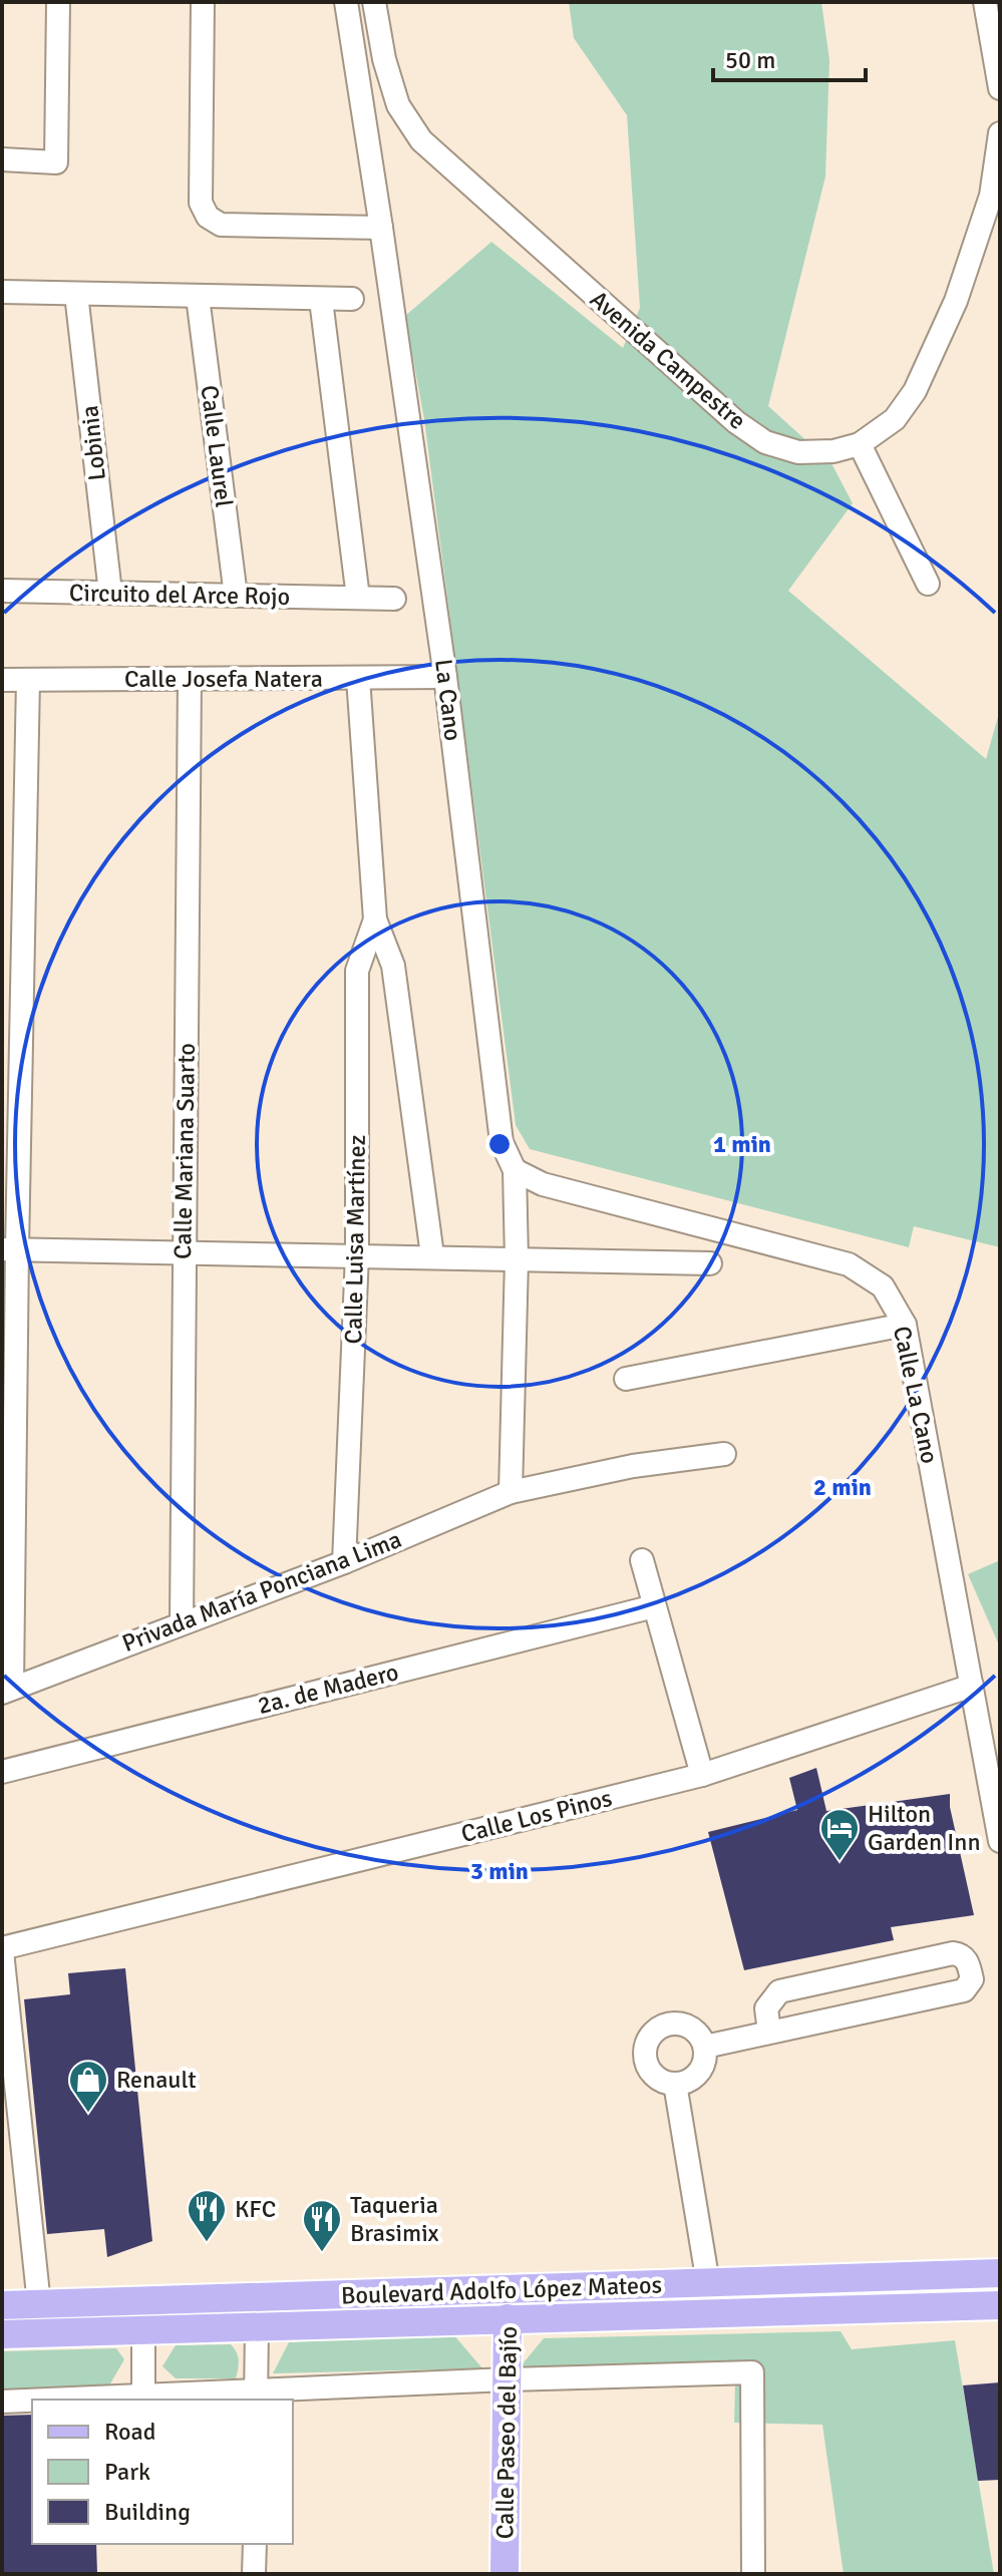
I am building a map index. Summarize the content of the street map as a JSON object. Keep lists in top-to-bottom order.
{
  "streets": {
    "main road": ["Boulevard Adolfo López Mateos", "Calle Paseo del Bajío"],
    "street": [
      "Avenida Campestre",
      "Lobinia",
      "Calle Laurel",
      "Circuito del Arce Rojo",
      "Calle Josefa Natera",
      "La Cano",
      "Calle Mariana Suarto",
      "Calle Luisa Martínez",
      "Calle La Cano",
      "Privada María Ponciana Lima",
      "2a. de Madero",
      "Calle Los Pinos"
    ]
  },
  "crossings": [
    ["Lobinia", "Circuito del Arce Rojo"],
    ["Calle Laurel", "Circuito del Arce Rojo"],
    ["Calle Josefa Natera", "La Cano"],
    ["Calle Josefa Natera", "Calle Mariana Suarto"],
    ["Calle Josefa Natera", "Calle Luisa Martínez"],
    ["La Cano", "Calle La Cano"],
    ["La Cano", "Privada María Ponciana Lima"],
    ["Calle Mariana Suarto", "Privada María Ponciana Lima"],
    ["Calle Luisa Martínez", "Privada María Ponciana Lima"],
    ["Calle La Cano", "Calle Los Pinos"],
    ["Boulevard Adolfo López Mateos", "Calle Paseo del Bajío"]
  ],
  "places": {
    "hotel": ["Hilton Garden Inn"],
    "shop": ["Renault"],
    "restaurant": ["KFC", "Taqueria Brasimix"]
  },
  "legend": ["Road", "Park", "Building"],
  "scale_bar": "50 m",
  "rings": ["1 min", "2 min", "3 min"]
}
